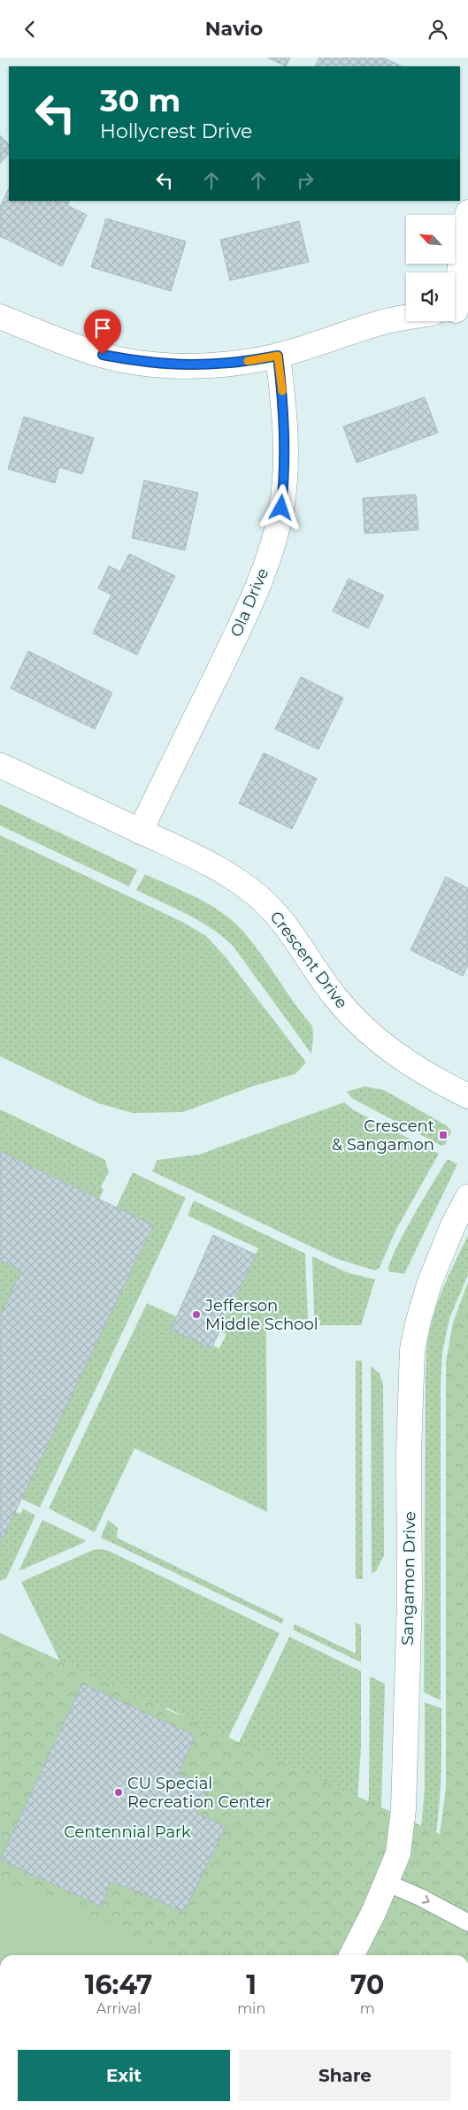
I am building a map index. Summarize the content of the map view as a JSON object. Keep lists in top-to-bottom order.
{
  "streets": {
    "street": ["Ola Drive", "Crescent Drive", "Sangamon Drive"]
  },
  "crossings": [
    ["Ola Drive", "Crescent Drive"]
  ],
  "parks": ["Centennial Park"],
  "places": {
    "transit": ["Crescent & Sangamon"],
    "other": ["Jefferson Middle School", "CU Special Recreation Center"]
  },
  "north": "top left",
  "page": {
    "header": "Navio",
    "turn": ["30 m", "Hollycrest Drive"],
    "eta": [
      "16:47",
      "Arrival",
      "1",
      "min",
      "70",
      "m"
    ],
    "buttons": ["Exit", "Share"]
  }
}
